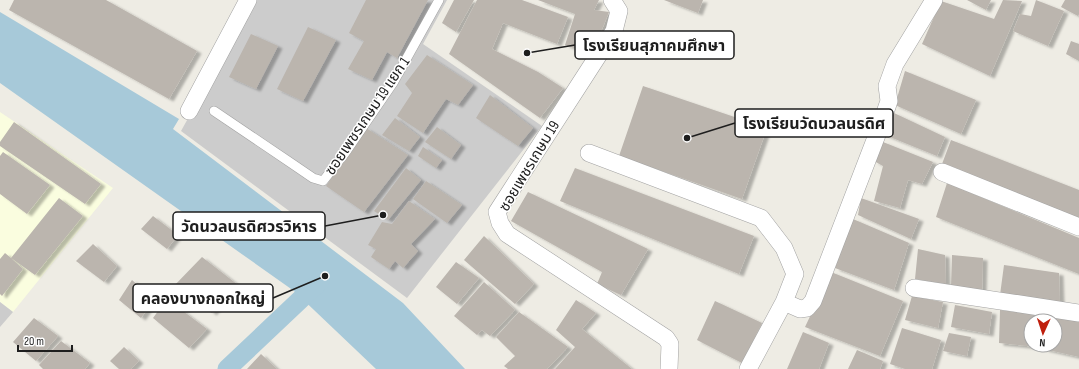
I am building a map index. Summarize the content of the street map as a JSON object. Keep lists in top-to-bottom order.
{
  "streets": {
    "street": ["ซอยเพชรเกษม 19"],
    "lane": ["ซอยเพชรเกษม 19 แยก 1"]
  },
  "places": [
    "โรงเรียนสุภาคมศึกษา",
    "โรงเรียนวัดนวลนรดิศ",
    "วัดนวลนรดิศวรวิหาร",
    "คลองบางกอกใหญ่"
  ],
  "scale_bar": "20 m",
  "north": "bottom"
}
